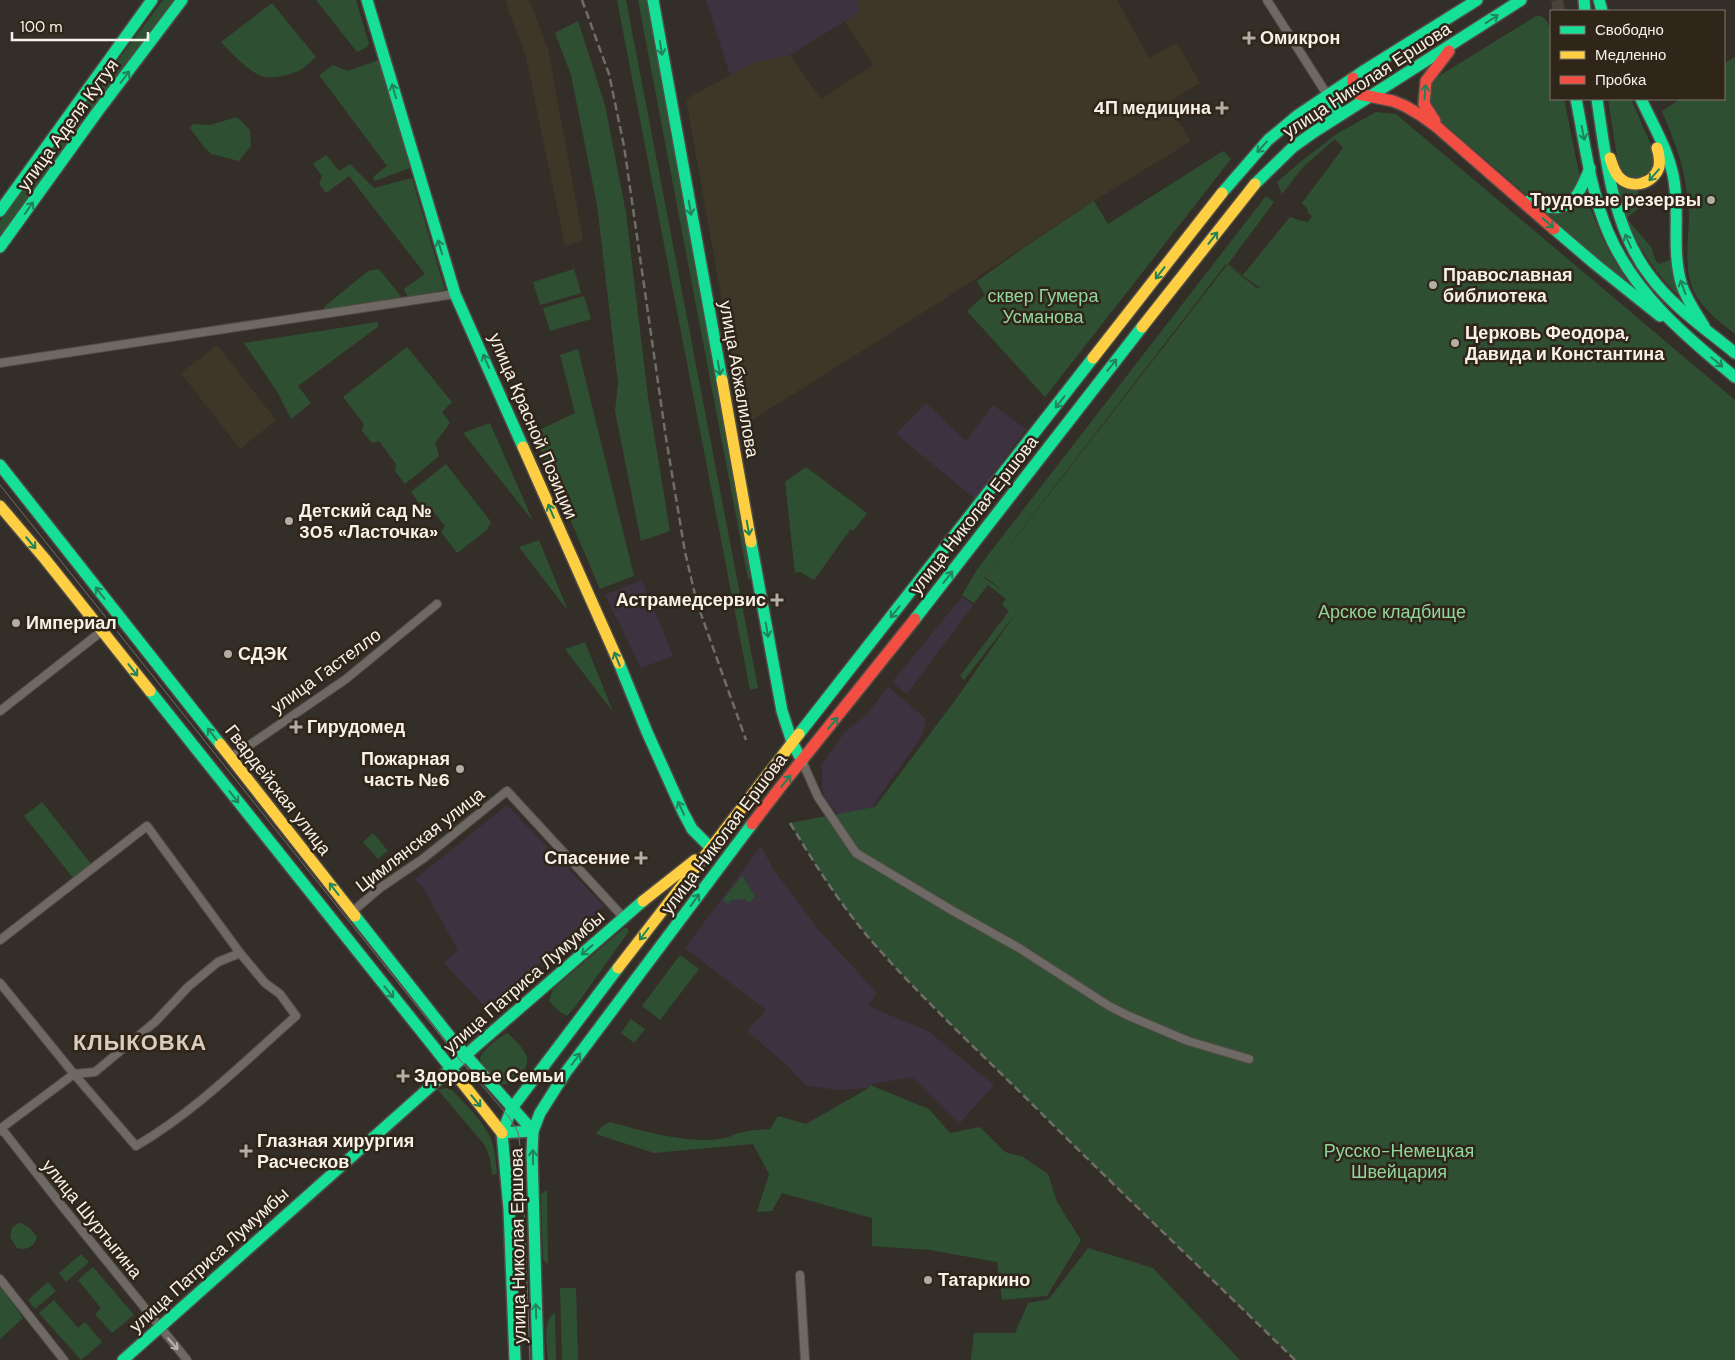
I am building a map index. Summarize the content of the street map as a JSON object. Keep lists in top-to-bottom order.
{
  "streets": {
    "main road": [
      "улица Николая Ершова",
      "улица Аделя Кутуя",
      "улица Абжалилова",
      "улица Красной Позиции",
      "Гвардейская улица",
      "улица Патриса Лумумбы"
    ],
    "street": ["улица Гастелло", "Цимлянская улица", "улица Шуртыгина"]
  },
  "crossings": [
    ["улица Николая Ершова", "улица Абжалилова"],
    ["улица Николая Ершова", "улица Красной Позиции"],
    ["улица Николая Ершова", "Гвардейская улица"],
    ["улица Николая Ершова", "улица Патриса Лумумбы"],
    ["улица Красной Позиции", "улица Патриса Лумумбы"],
    ["улица Гастелло", "Гвардейская улица"],
    ["Гвардейская улица", "Цимлянская улица"],
    ["Гвардейская улица", "улица Патриса Лумумбы"],
    ["Цимлянская улица", "улица Патриса Лумумбы"],
    ["улица Патриса Лумумбы", "улица Шуртыгина"]
  ],
  "one_way": ["улица Абжалилова", "улица Красной Позиции"],
  "districts": ["КЛЫКОВКА"],
  "parks": ["сквер Гумера Усманова", "Арское кладбище", "Русско-Немецкая Швейцария"],
  "places": {
    "health": [
      "Омикрон",
      "4П медицина",
      "Астрамедсервис",
      "Гирудомед",
      "Спасение",
      "Здоровье Семьи",
      "Глазная хирургия Расческов"
    ],
    "other": [
      "Трудовые резервы",
      "Православная библиотека",
      "Церковь Феодора, Давида и Константина",
      "Детский сад № 305 «Ласточка»",
      "Империал",
      "СДЭК",
      "Пожарная часть №6",
      "Татаркино"
    ]
  },
  "legend": ["Свободно", "Медленно", "Пробка"],
  "scale_bar": "100 m"
}
